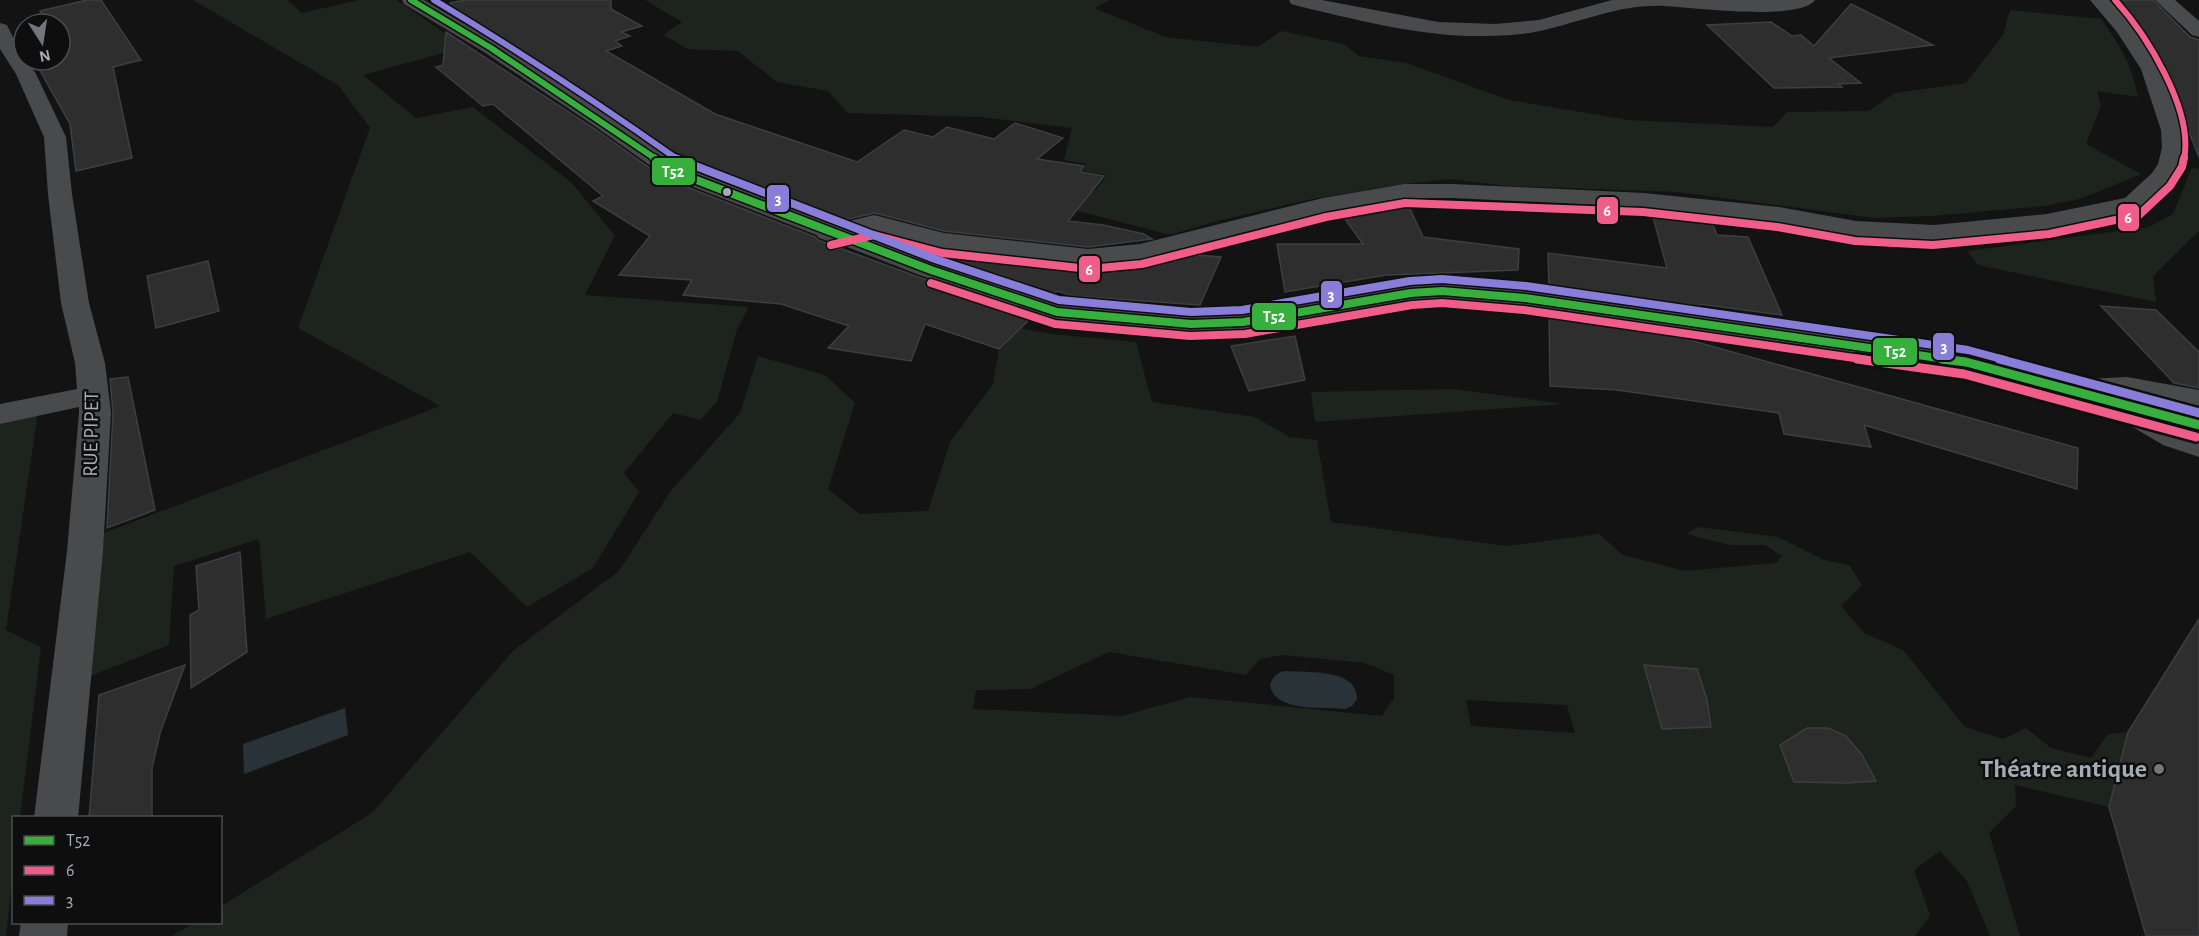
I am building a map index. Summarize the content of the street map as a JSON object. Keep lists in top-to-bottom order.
{
  "streets": {
    "street": ["RUE PIPET"]
  },
  "places": ["Théatre antique"],
  "lines": ["transit line T52", "transit line 6", "transit line 3"],
  "legend": ["T52", "6", "3"],
  "north": "bottom"
}
